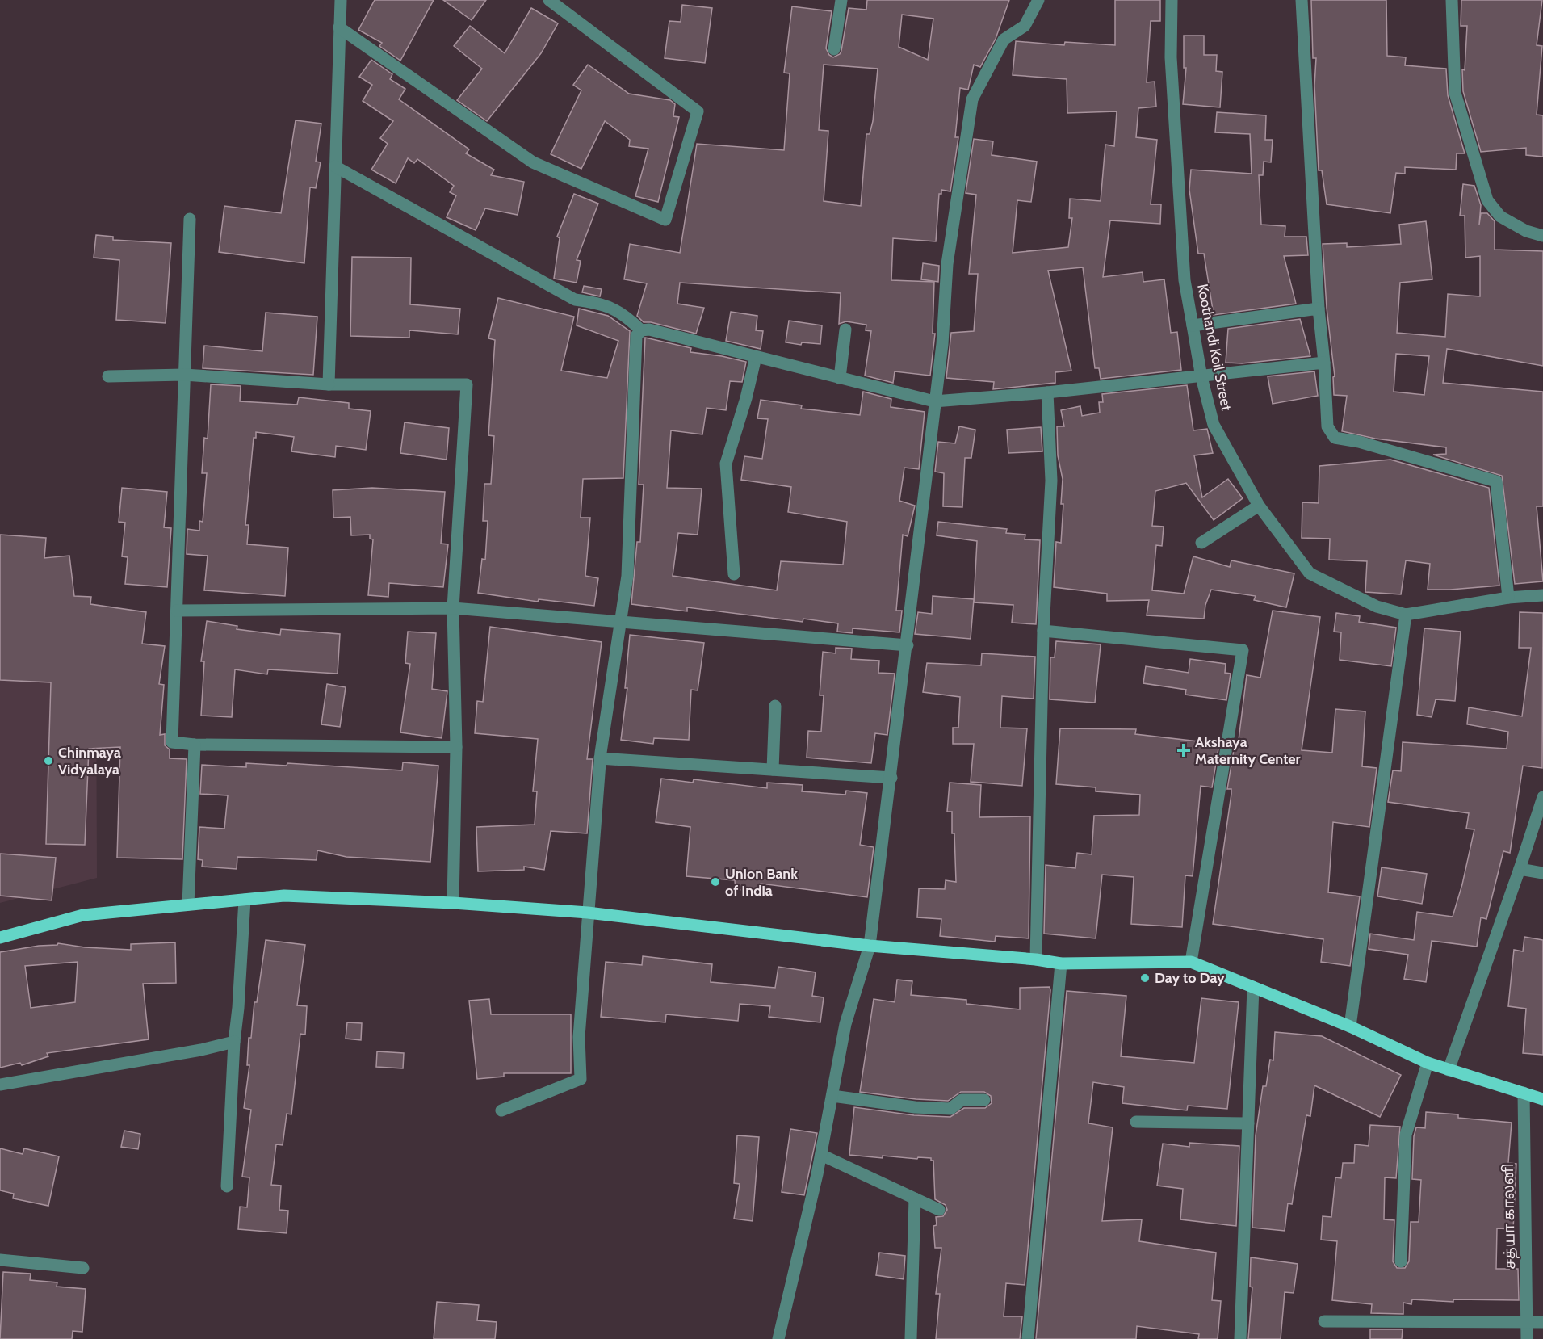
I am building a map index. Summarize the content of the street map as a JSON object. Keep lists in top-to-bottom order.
{
  "streets": {
    "street": ["Koothandi Koil Street", "சத்யா காலனி"]
  },
  "places": {
    "health": ["Akshaya Maternity Center"],
    "other": ["Chinmaya Vidyalaya", "Union Bank of India", "Day to Day"]
  }
}
